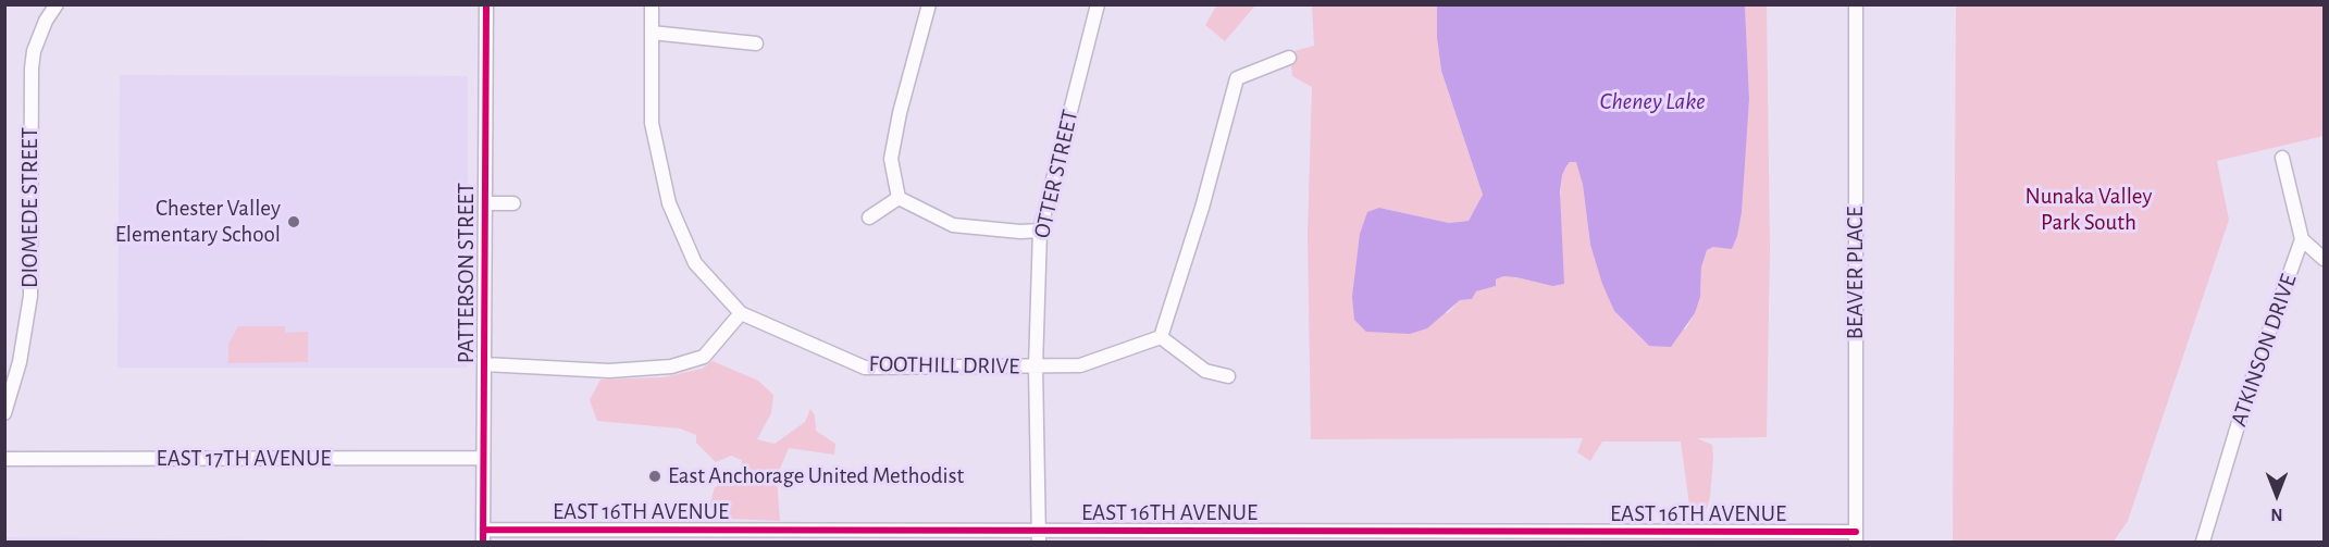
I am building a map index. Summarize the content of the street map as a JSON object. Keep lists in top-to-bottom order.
{
  "streets": {
    "street": [
      "OTTER STREET",
      "DIOMEDE STREET",
      "PATTERSON STREET",
      "BEAVER PLACE",
      "ATKINSON DRIVE",
      "FOOTHILL DRIVE",
      "EAST 17TH AVENUE",
      "EAST 16TH AVENUE"
    ]
  },
  "crossings": [
    ["OTTER STREET", "FOOTHILL DRIVE"],
    ["OTTER STREET", "EAST 16TH AVENUE"],
    ["PATTERSON STREET", "EAST 17TH AVENUE"],
    ["PATTERSON STREET", "EAST 16TH AVENUE"],
    ["BEAVER PLACE", "EAST 16TH AVENUE"]
  ],
  "water": ["Cheney Lake"],
  "parks": ["Nunaka Valley Park South"],
  "places": ["Chester Valley Elementary School", "East Anchorage United Methodist"],
  "north": "bottom"
}
